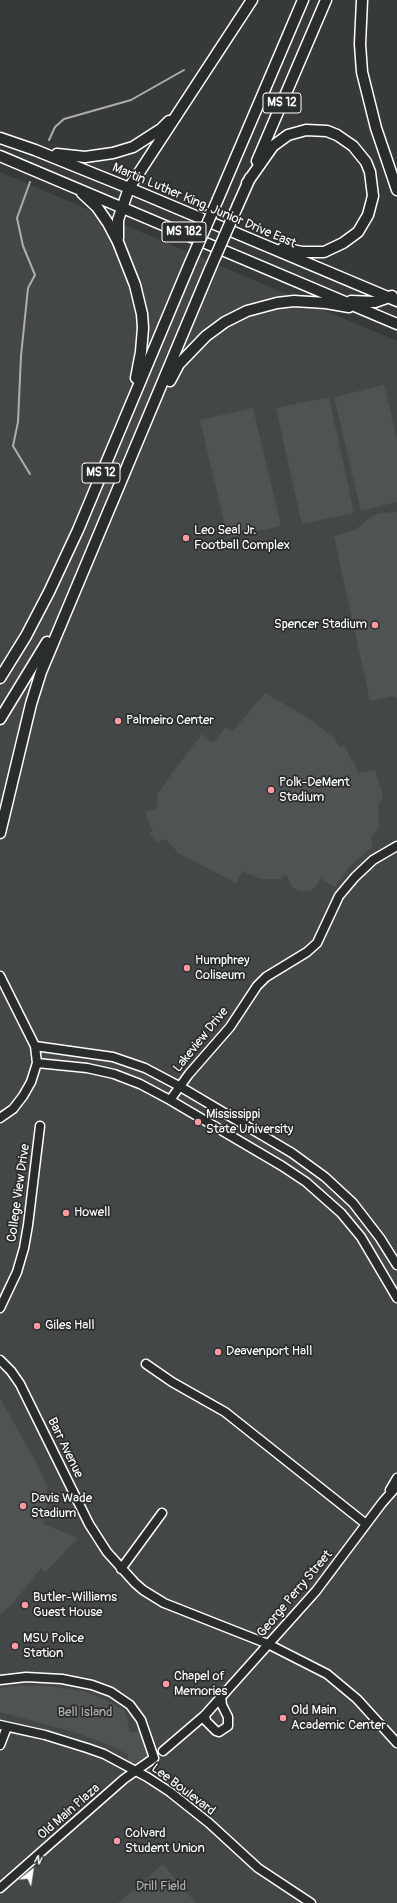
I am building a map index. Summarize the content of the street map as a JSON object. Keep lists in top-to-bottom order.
{
  "streets": {
    "main road": ["MS 12", "Martin Luther King, Junior Drive East", "MS 182"],
    "street": [
      "Lakeview Drive",
      "College View Drive",
      "Barr Avenue",
      "George Perry Street",
      "Lee Boulevard",
      "Old Main Plaza"
    ]
  },
  "crossings": [
    ["Barr Avenue", "George Perry Street"],
    ["Lee Boulevard", "Old Main Plaza"]
  ],
  "parks": ["Bell Island", "Drill Field"],
  "places": [
    "Leo Seal Jr. Football Complex",
    "Spencer Stadium",
    "Palmeiro Center",
    "Polk-DeMent Stadium",
    "Humphrey Coliseum",
    "Mississippi State University",
    "Howell",
    "Giles Hall",
    "Deavenport Hall",
    "Davis Wade Stadium",
    "Butler-Williams Guest House",
    "MSU Police Station",
    "Chapel of Memories",
    "Old Main Academic Center",
    "Colvard Student Union"
  ],
  "north": "top right"
}
